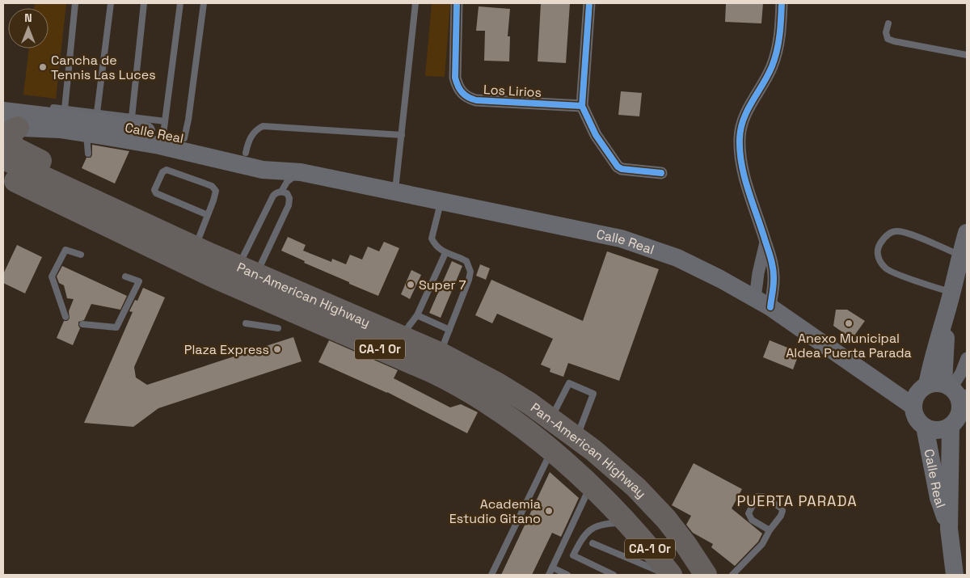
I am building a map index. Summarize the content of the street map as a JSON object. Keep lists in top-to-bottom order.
{
  "streets": {
    "highway": ["Pan-American Highway", "CA-1 Or"],
    "main road": ["Calle Real"],
    "street": ["Los Lirios"]
  },
  "districts": ["PUERTA PARADA"],
  "places": [
    "Cancha de Tennis Las Luces",
    "Super 7",
    "Anexo Municipal Aldea Puerta Parada",
    "Plaza Express",
    "Academia Estudio Gitano"
  ],
  "north": "top"
}
